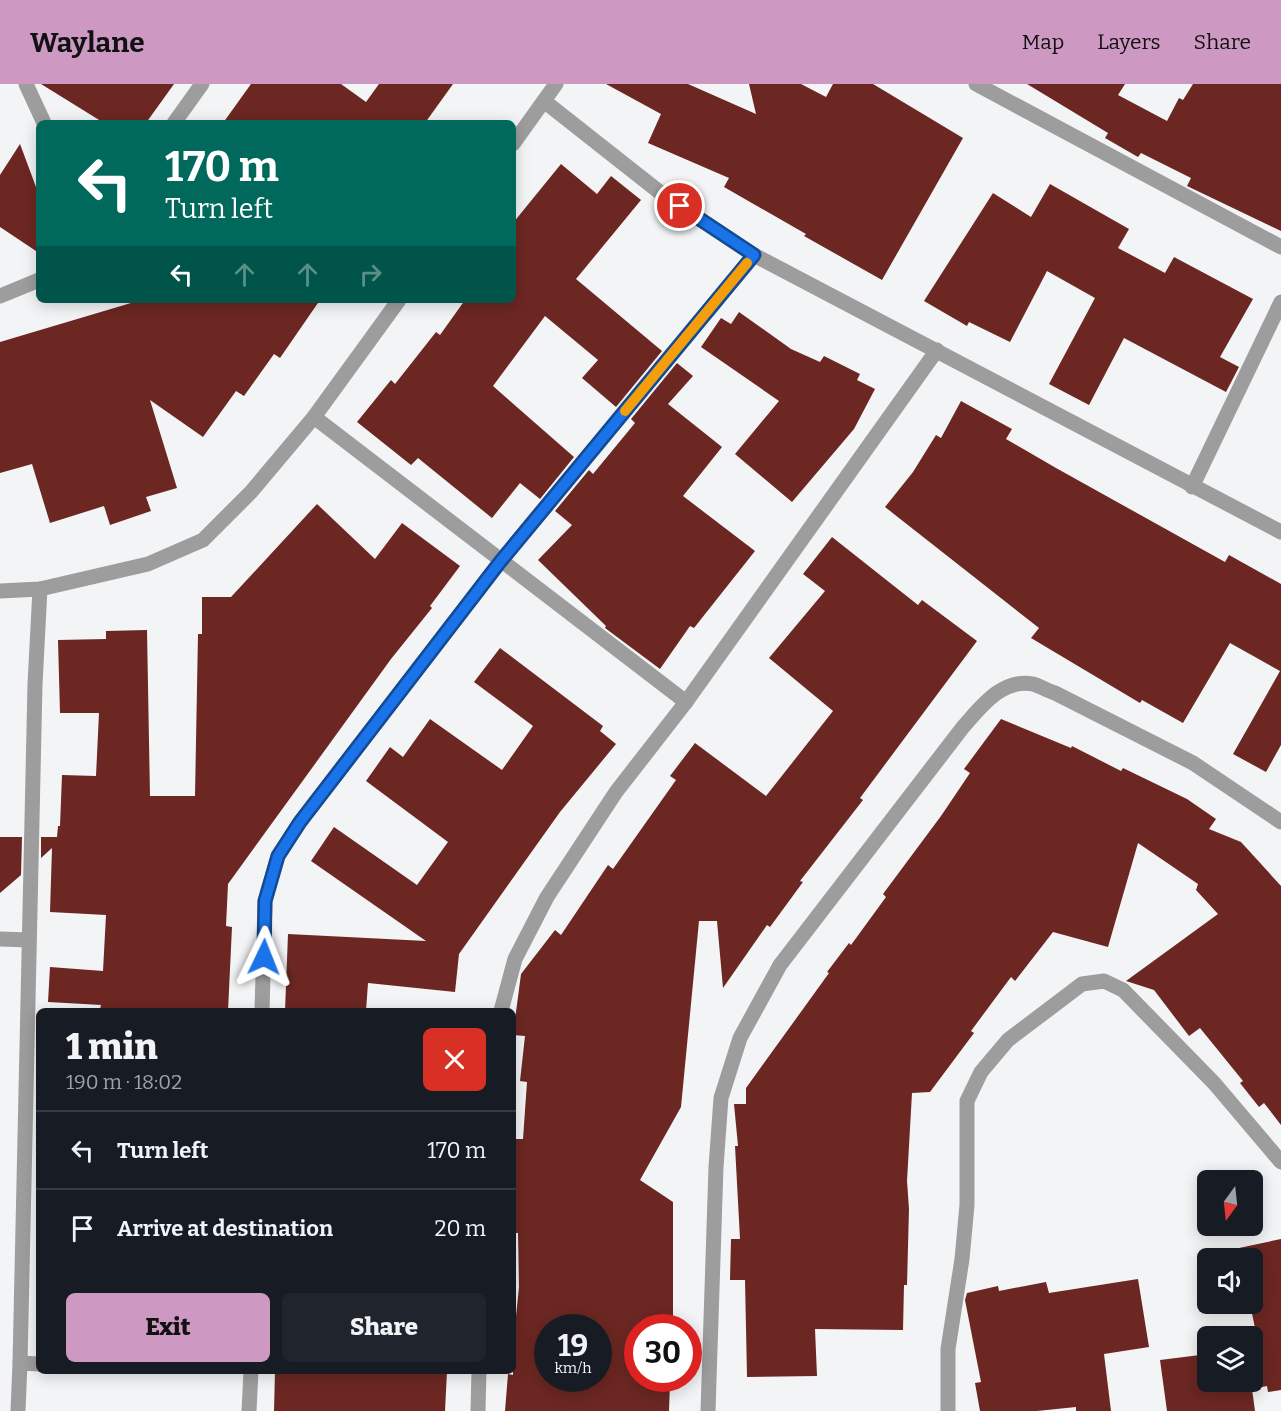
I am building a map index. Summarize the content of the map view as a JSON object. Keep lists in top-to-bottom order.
{
  "north": "bottom",
  "page": {
    "header": "Waylane",
    "nav": ["Map", "Layers", "Share"],
    "turn": ["170 m", "Turn left"],
    "heading": ["1 min", "190 m · 18:02"],
    "list": [
      {
        "name": "Turn left",
        "value": "170 m"
      },
      {
        "name": "Arrive at destination",
        "value": "20 m"
      }
    ],
    "buttons": ["Exit", "Share"],
    "speed": "19 km/h",
    "limit": "30"
  }
}
